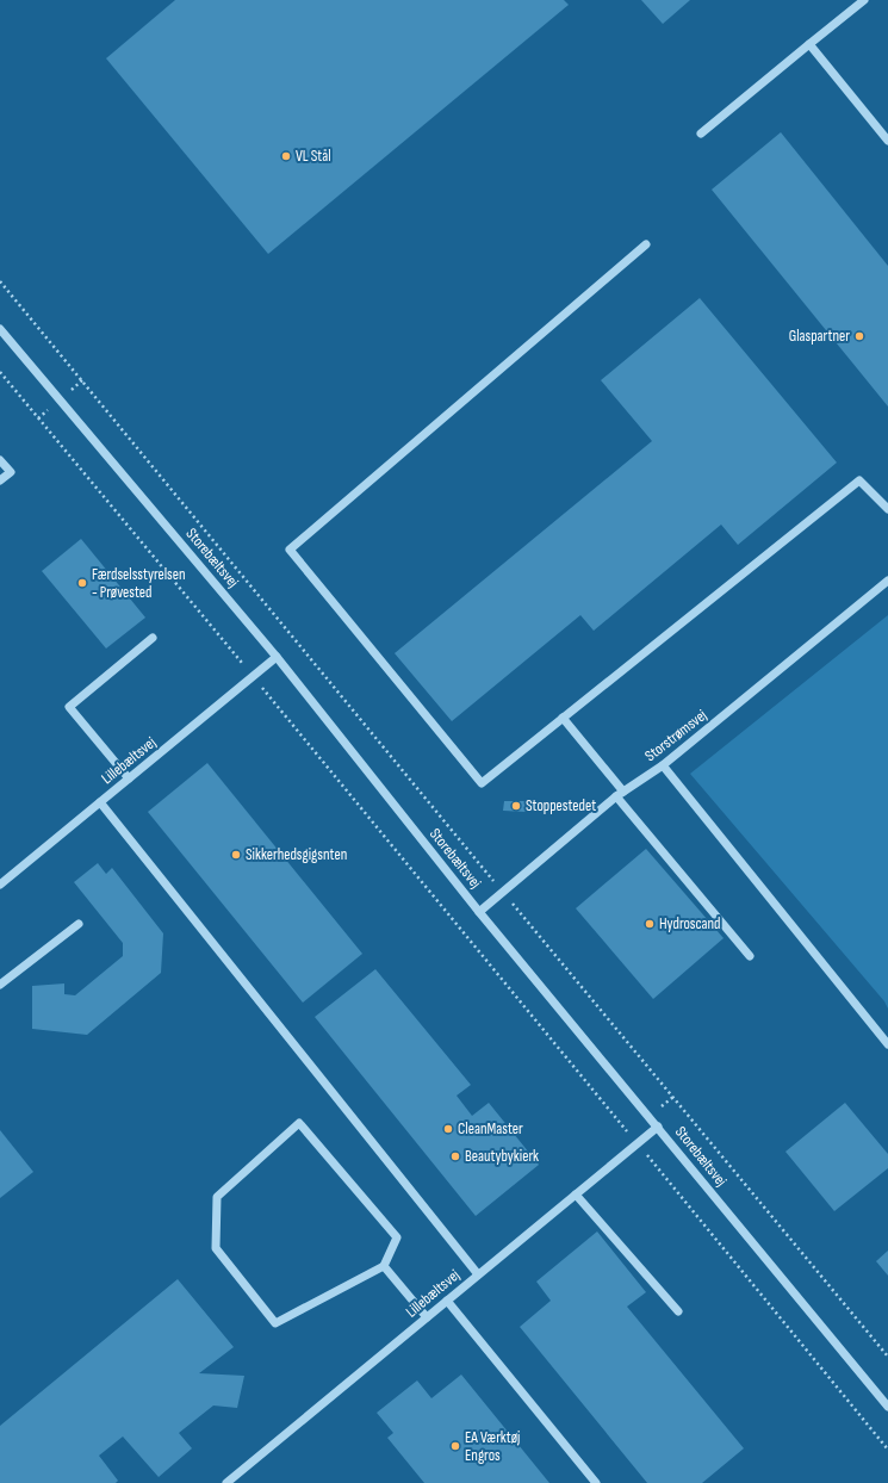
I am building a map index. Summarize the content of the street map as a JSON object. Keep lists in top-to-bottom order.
{
  "streets": {
    "street": ["Storebæltsvej", "Storstrømsvej", "Lillebæltsvej"]
  },
  "crossings": [
    ["Storebæltsvej", "Storstrømsvej"],
    ["Storebæltsvej", "Lillebæltsvej"]
  ],
  "places": [
    "VL Stål",
    "Glaspartner",
    "Færdselsstyrelsen - Prøvested",
    "Stoppestedet",
    "Sikkerhedsgigsnten",
    "Hydroscand",
    "CleanMaster",
    "Beautybykierk",
    "EA Værktøj Engros"
  ]
}
